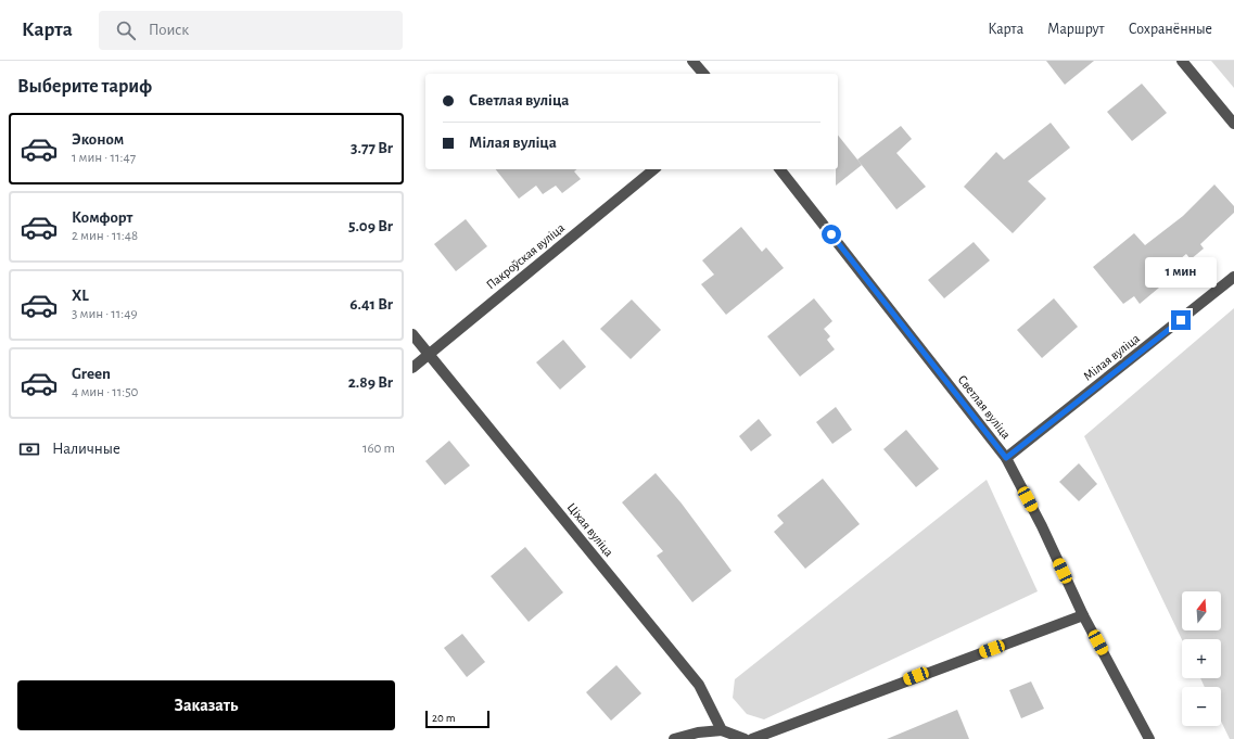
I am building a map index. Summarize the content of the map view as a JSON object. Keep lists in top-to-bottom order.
{
  "streets": {
    "street": [
      "Пакроўская вуліца",
      "Мілая вуліца",
      "Светлая вуліца",
      "Ціхая вуліца"
    ]
  },
  "crossings": [
    ["Пакроўская вуліца", "Ціхая вуліца"],
    ["Мілая вуліца", "Светлая вуліца"]
  ],
  "scale_bar": "20 m",
  "north": "top",
  "page": {
    "header": "Карта",
    "search": "Поиск",
    "nav": ["Карта", "Маршрут", "Сохранённые"],
    "heading": "Выберите тариф",
    "banner": ["Светлая вуліца", "Мілая вуліца"],
    "list": [
      {
        "name": "Эконом",
        "note": "1 мин · 11:47",
        "value": "3.77 Br"
      },
      {
        "name": "Комфорт",
        "note": "2 мин · 11:48",
        "value": "5.09 Br"
      },
      {
        "name": "XL",
        "note": "3 мин · 11:49",
        "value": "6.41 Br"
      },
      {
        "name": "Green",
        "note": "4 мин · 11:50",
        "value": "2.89 Br"
      }
    ],
    "bubble": "1 мин",
    "pay": ["Наличные", "160 m"],
    "map_buttons": ["+", "−"],
    "buttons": "Заказать",
    "scale": "20 m"
  }
}
